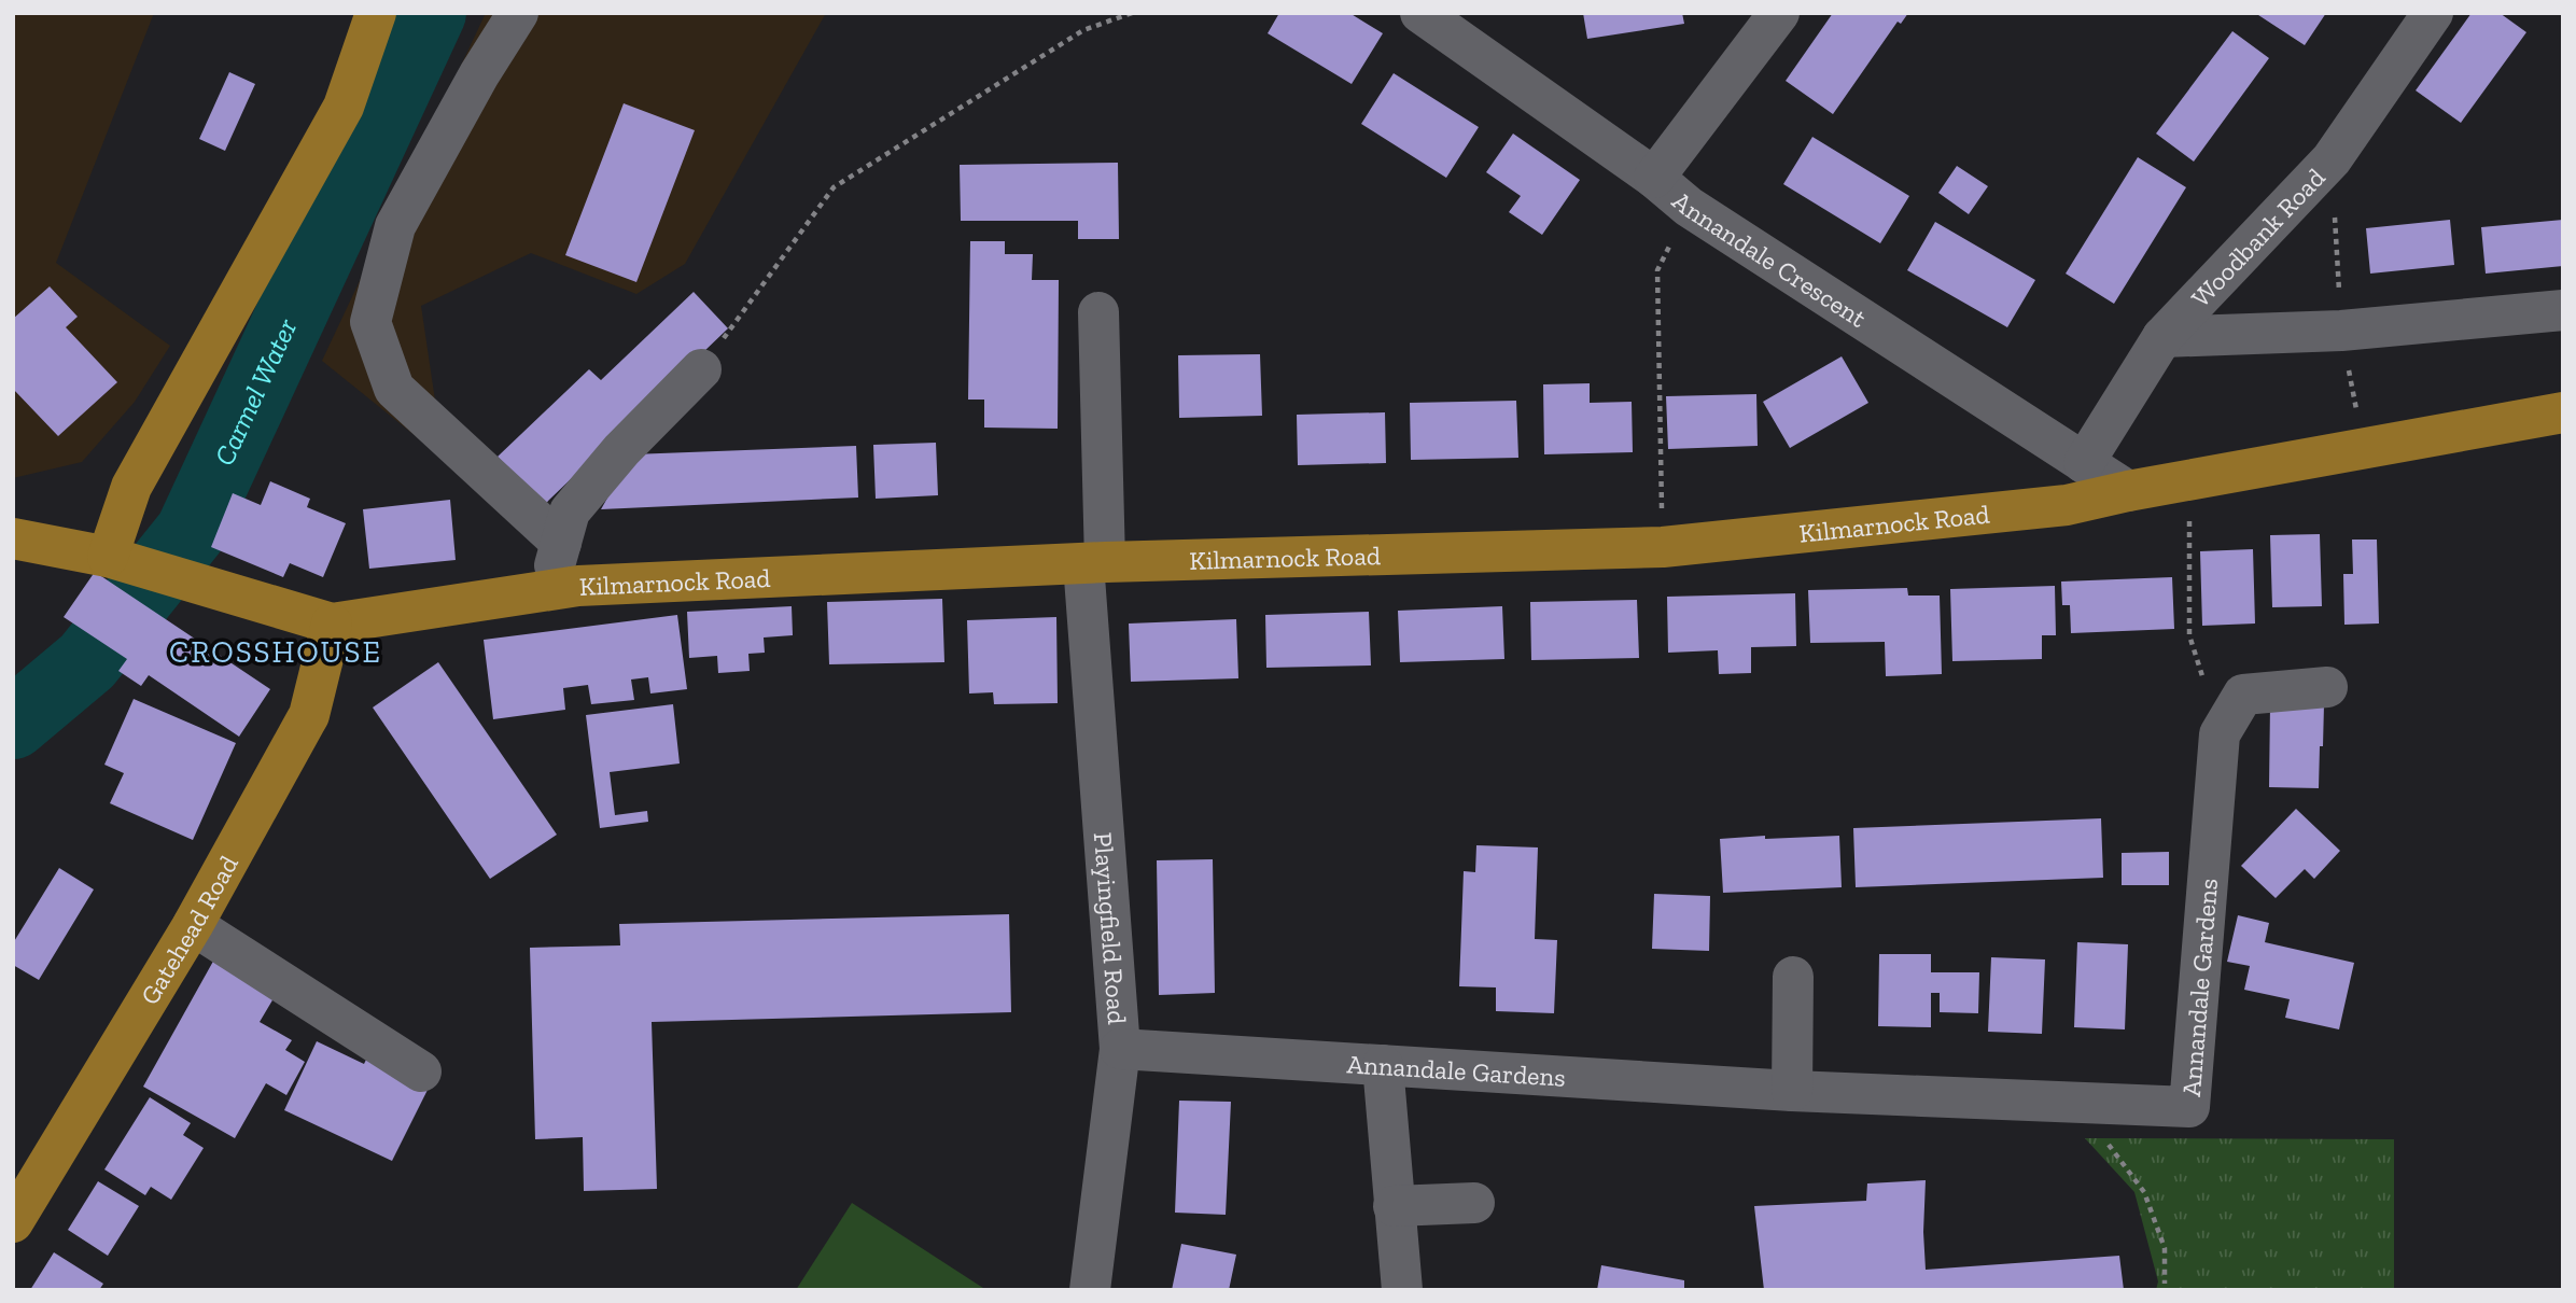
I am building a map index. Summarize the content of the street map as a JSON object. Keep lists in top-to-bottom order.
{
  "streets": {
    "main road": ["Kilmarnock Road", "Gatehead Road"],
    "street": [
      "Woodbank Road",
      "Annandale Crescent",
      "Playingfield Road",
      "Annandale Gardens"
    ]
  },
  "crossings": [
    ["Woodbank Road", "Annandale Crescent"],
    ["Annandale Crescent", "Kilmarnock Road"],
    ["Kilmarnock Road", "Playingfield Road"],
    ["Kilmarnock Road", "Gatehead Road"],
    ["Playingfield Road", "Annandale Gardens"]
  ],
  "districts": ["CROSSHOUSE"],
  "water": ["Carmel Water"]
}
